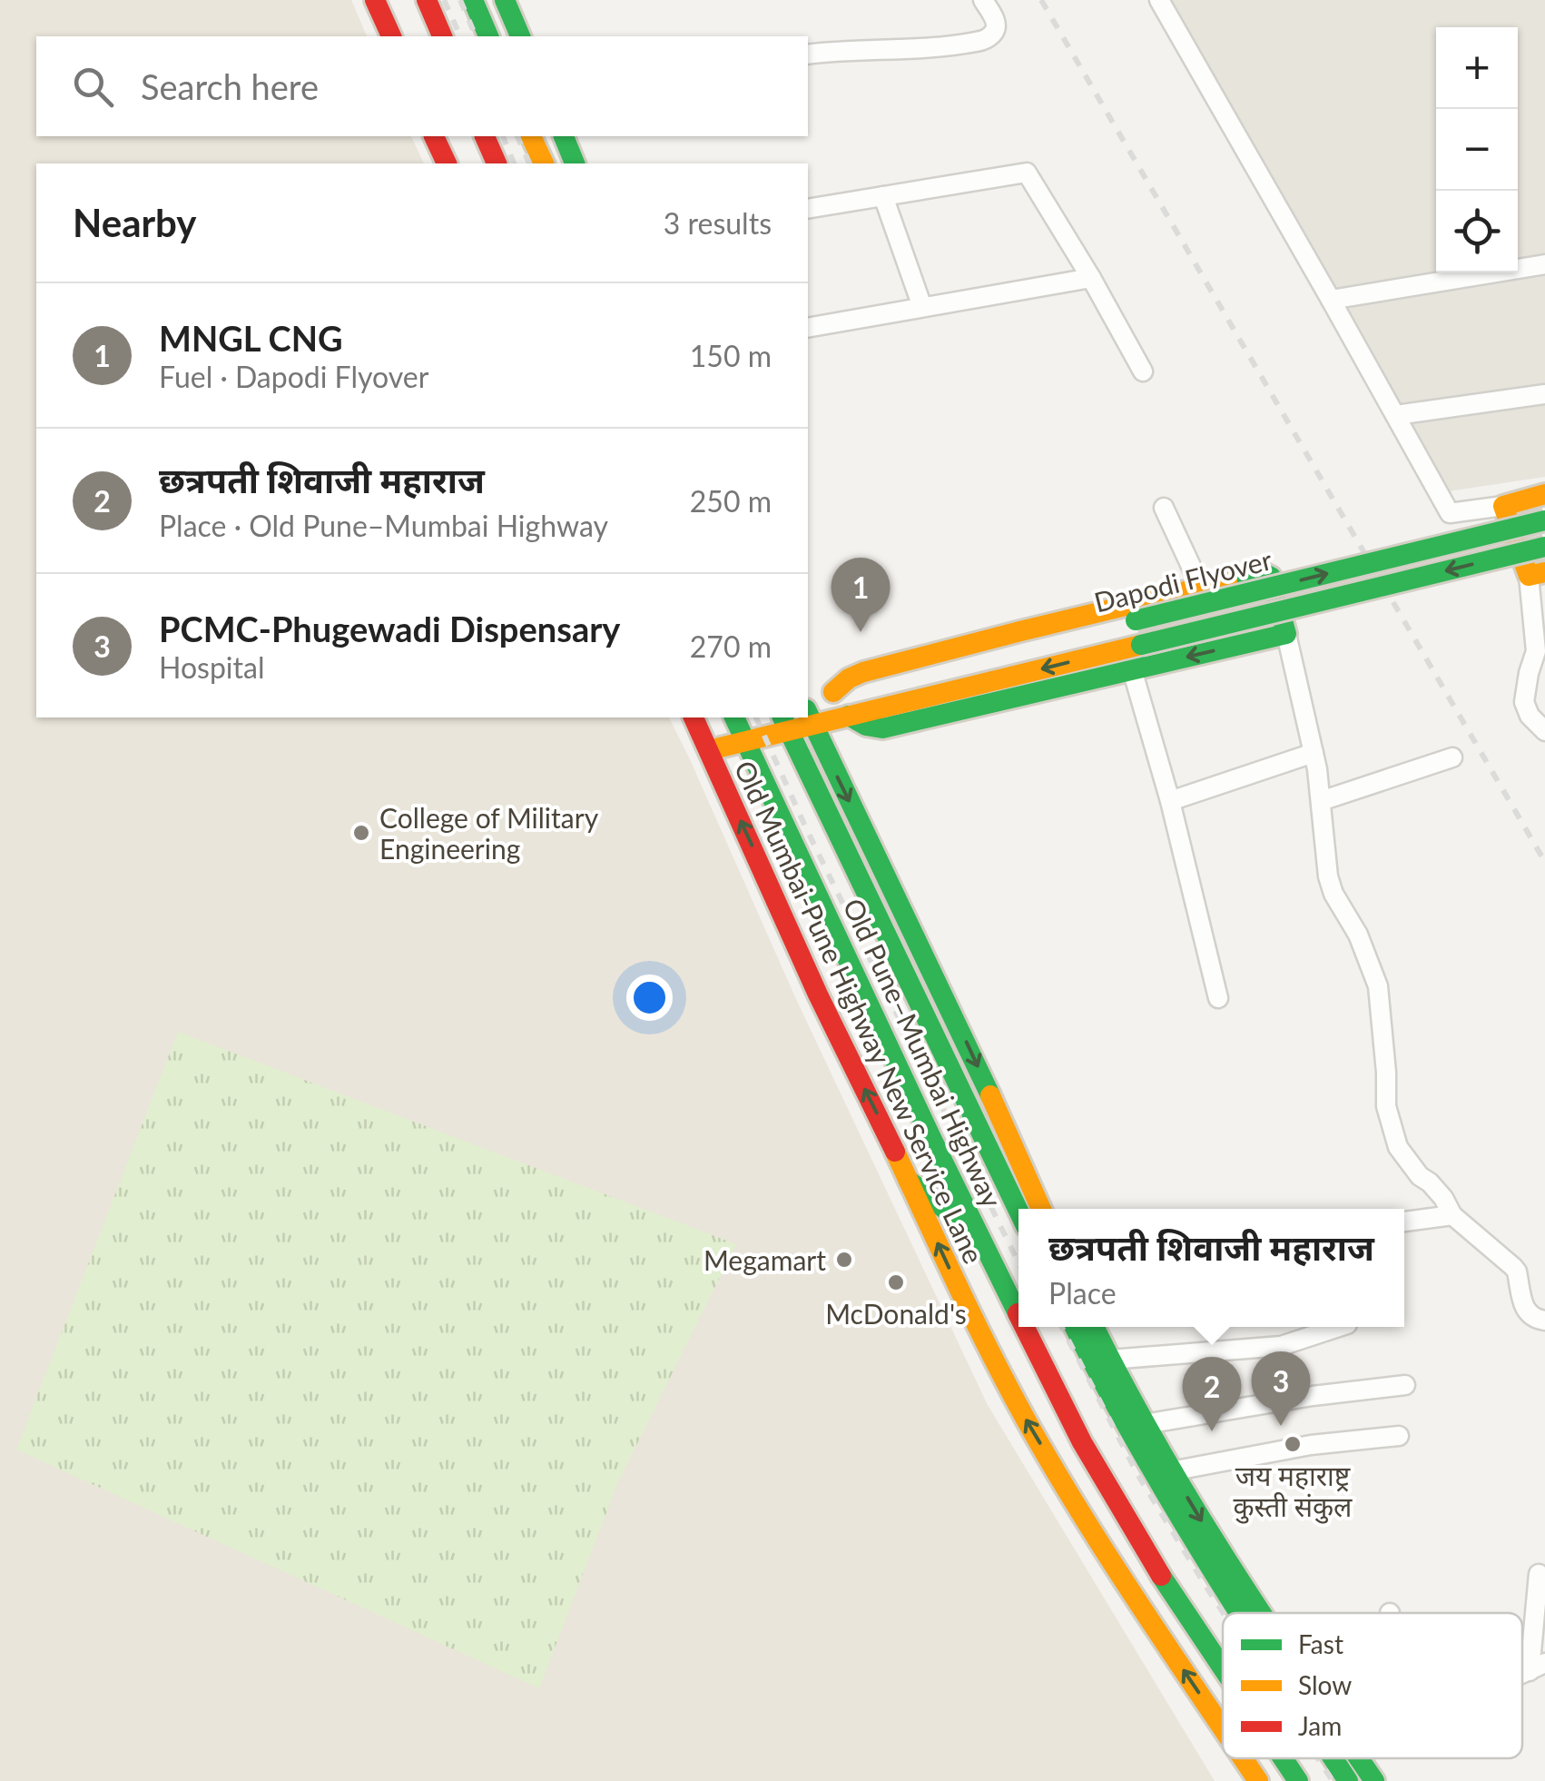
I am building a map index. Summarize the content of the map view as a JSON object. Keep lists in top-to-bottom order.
{
  "streets": {
    "main road": ["Dapodi Flyover", "Old Mumbai-Pune Highway New Service Lane", "Old Pune–Mumbai Highway"]
  },
  "crossings": [
    ["Dapodi Flyover", "Old Mumbai-Pune Highway New Service Lane"],
    ["Dapodi Flyover", "Old Pune–Mumbai Highway"]
  ],
  "places": [
    "College of Military Engineering",
    "Megamart",
    "McDonald's",
    "जय महाराष्ट्र कुस्ती संकुल"
  ],
  "legend": ["Fast", "Slow", "Jam"],
  "page": {
    "map_buttons": ["+", "−"],
    "search": "Search here",
    "heading": ["Nearby", "3 results"],
    "list": [
      {
        "mark": "1",
        "name": "MNGL CNG",
        "note": "Fuel · Dapodi Flyover",
        "value": "150 m"
      },
      {
        "mark": "2",
        "name": "छत्रपती शिवाजी महाराज",
        "note": "Place · Old Pune–Mumbai Highway",
        "value": "250 m"
      },
      {
        "mark": "3",
        "name": "PCMC-Phugewadi Dispensary",
        "note": "Hospital",
        "value": "270 m"
      }
    ],
    "pins": ["1", "3", "2"],
    "popup": ["छत्रपती शिवाजी महाराज", "Place"]
  }
}
